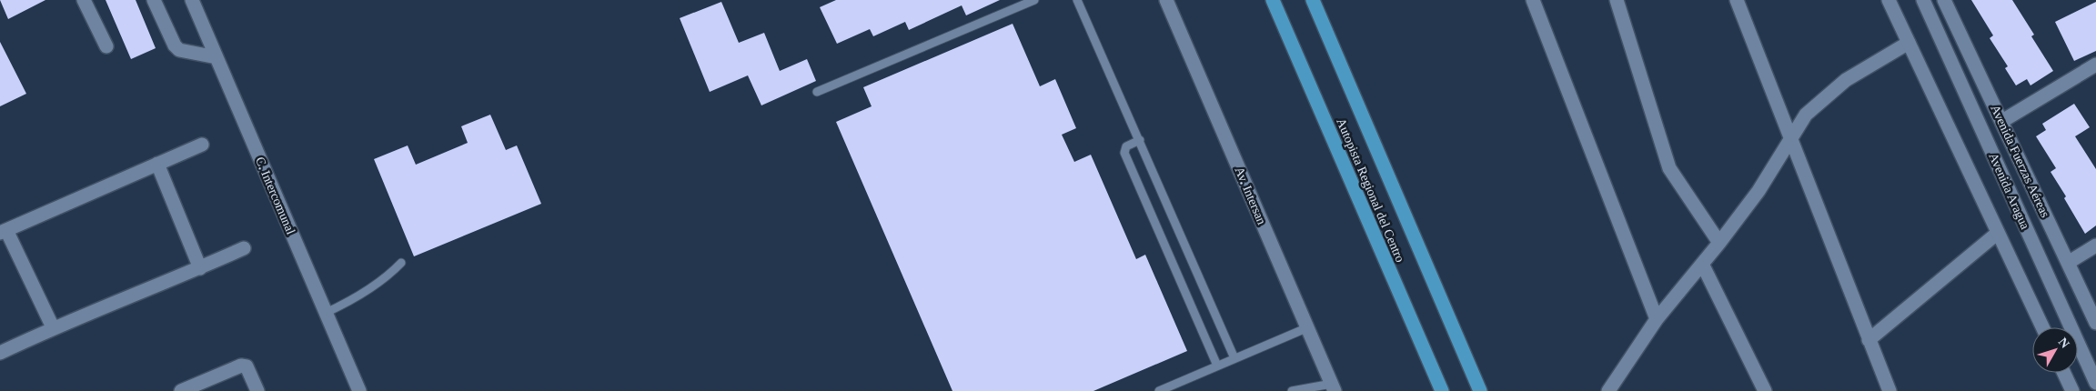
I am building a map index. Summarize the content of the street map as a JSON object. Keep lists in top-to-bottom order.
{
  "streets": {
    "highway": ["Autopista Regional del Centro"],
    "street": [
      "Avenida Fuerzas Aéreas",
      "Avenida Aragua",
      "C. Intercomunal",
      "Av. Intersan"
    ]
  },
  "north": "top right"
}
